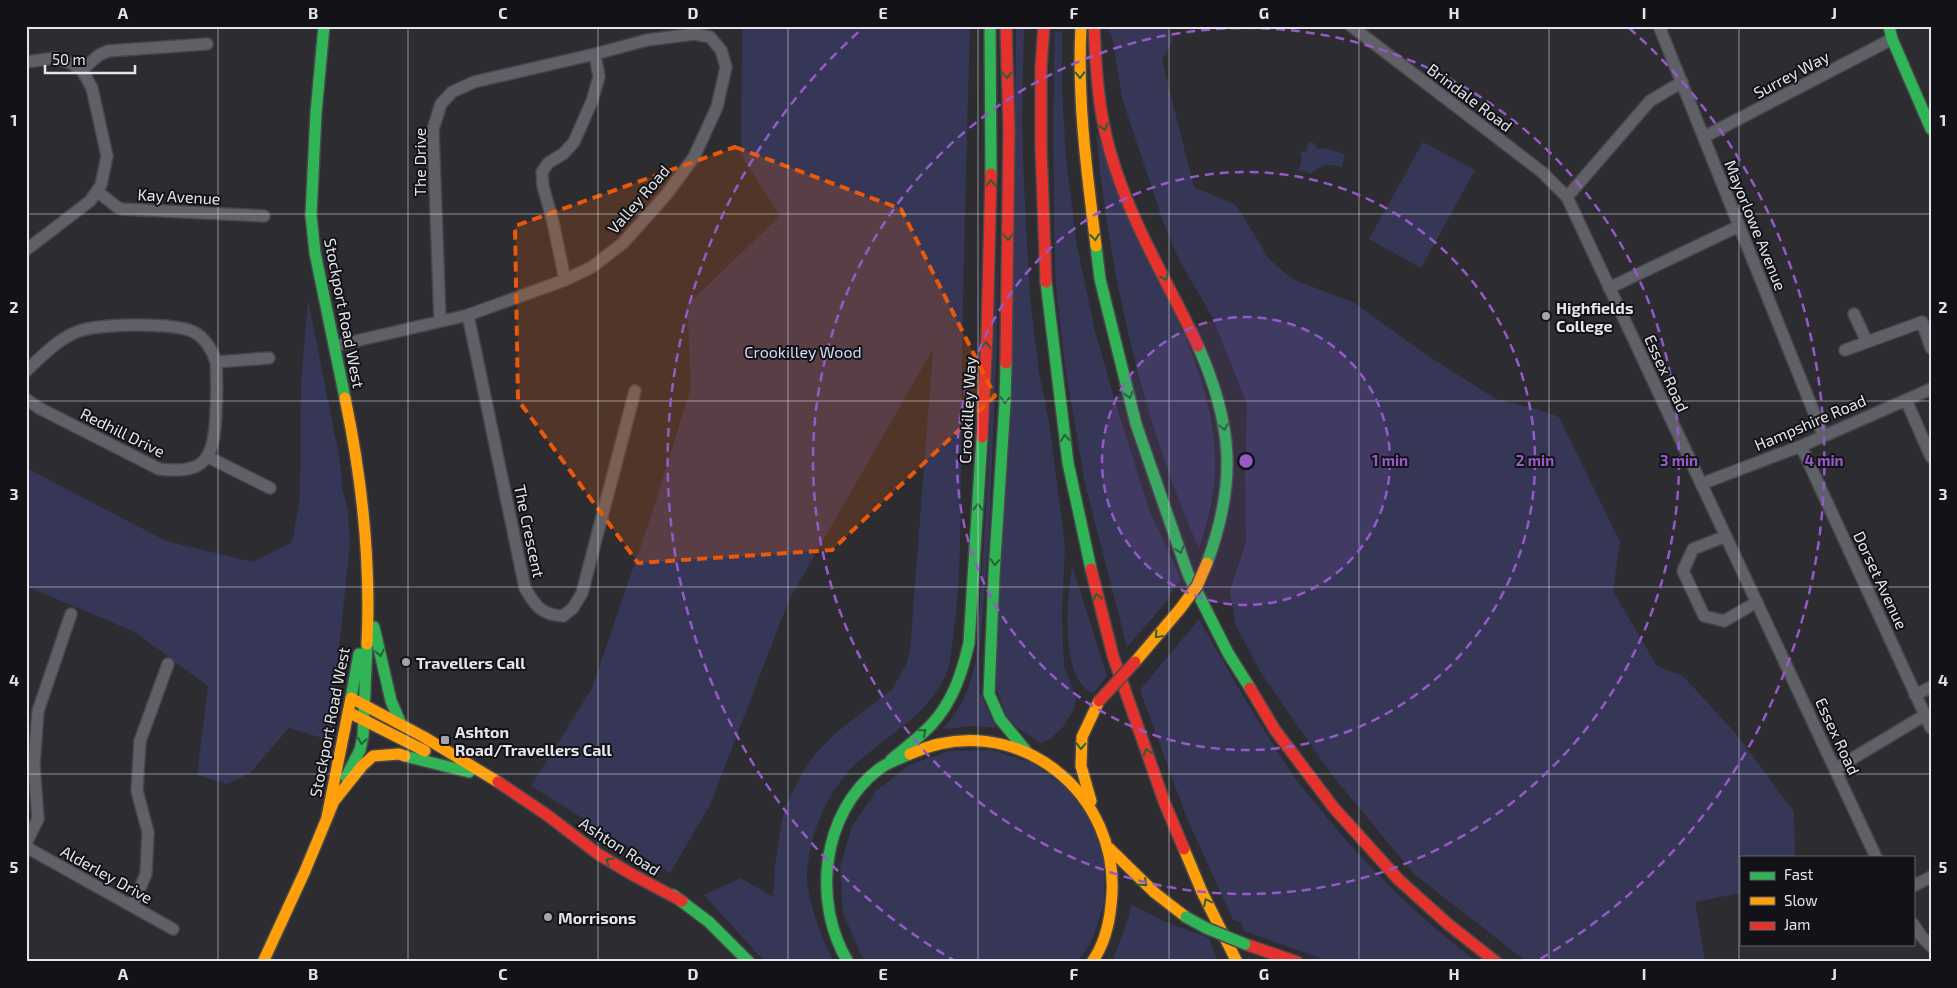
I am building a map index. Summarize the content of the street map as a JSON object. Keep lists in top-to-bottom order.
{
  "streets": {
    "main road": ["Stockport Road West", "Crookilley Way", "Ashton Road"],
    "street": [
      "Surrey Way",
      "Brindale Road",
      "The Drive",
      "Kay Avenue",
      "Valley Road",
      "Mayorlowe Avenue",
      "Essex Road",
      "Hampshire Road",
      "Redhill Drive",
      "The Crescent",
      "Dorset Avenue",
      "Alderley Drive"
    ]
  },
  "crossings": [
    ["Surrey Way", "Mayorlowe Avenue"],
    ["Brindale Road", "Essex Road"],
    ["The Drive", "Valley Road"],
    ["Valley Road", "The Crescent"],
    ["Mayorlowe Avenue", "Hampshire Road"],
    ["Stockport Road West", "Ashton Road"],
    ["Essex Road", "Hampshire Road"],
    ["Hampshire Road", "Dorset Avenue"]
  ],
  "parks": ["Crookilley Wood"],
  "places": {
    "other": ["Highfields College", "Travellers Call", "Morrisons"],
    "transit": ["Ashton Road/Travellers Call"]
  },
  "legend": ["Fast", "Slow", "Jam"],
  "scale_bar": "50 m",
  "grid": {
    "columns": [
      "A",
      "B",
      "C",
      "D",
      "E",
      "F",
      "G",
      "H",
      "I",
      "J"
    ],
    "rows": [
      "1",
      "2",
      "3",
      "4",
      "5"
    ]
  },
  "rings": [
    "1 min",
    "2 min",
    "3 min",
    "4 min"
  ]
}
